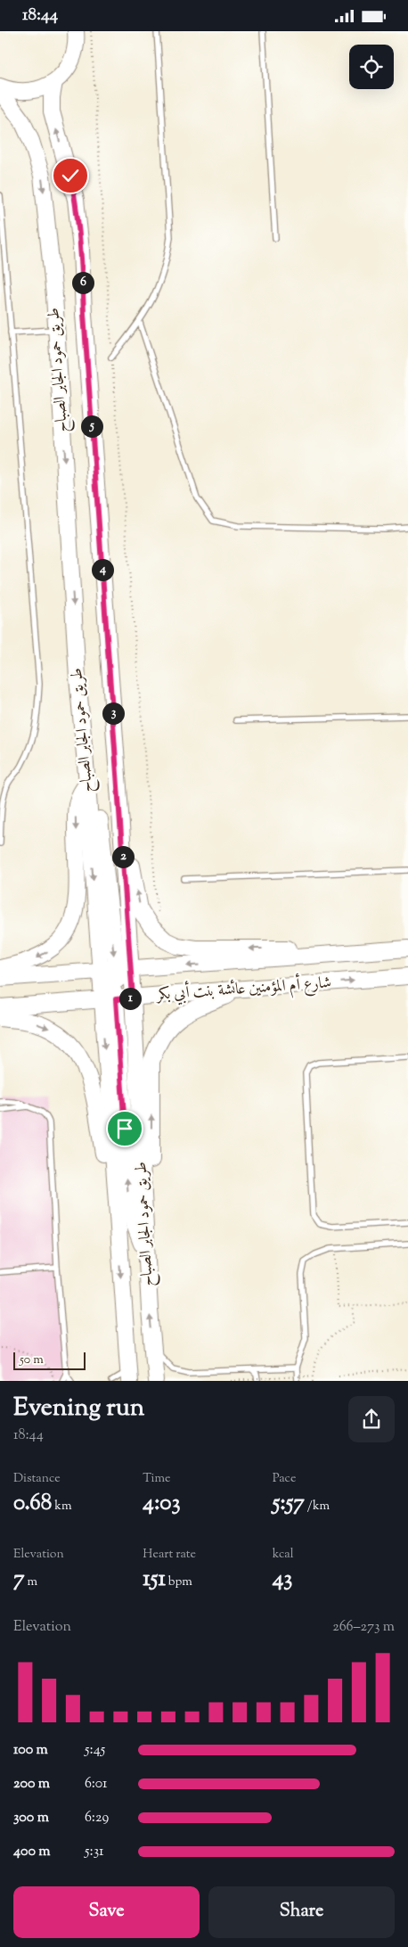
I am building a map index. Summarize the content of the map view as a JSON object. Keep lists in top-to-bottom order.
{
  "streets": {
    "main road": ["طريق حمود الجابر الصباح", "شارع أم المؤمنين عائشة بنت أبي بكر"]
  },
  "crossings": [
    ["طريق حمود الجابر الصباح", "شارع أم المؤمنين عائشة بنت أبي بكر"]
  ],
  "scale_bar": "50 m",
  "page": {
    "status": "18:44",
    "pins": [
      "6",
      "5",
      "4",
      "3",
      "2",
      "1"
    ],
    "scale": "50 m",
    "heading": ["Evening run", "18:44"],
    "stats": [
      ["Distance", "0.68 km"],
      ["Time", "4:03"],
      ["Pace", "5:57 /km"],
      ["Elevation", "7 m"],
      ["Heart rate", "151 bpm"],
      ["kcal", "43"]
    ],
    "chart": ["Elevation", "266–273 m"],
    "list": [
      {
        "name": "100 m",
        "note": "5:45"
      },
      {
        "name": "200 m",
        "note": "6:01"
      },
      {
        "name": "300 m",
        "note": "6:29"
      },
      {
        "name": "400 m",
        "note": "5:31"
      }
    ],
    "buttons": ["Save", "Share"]
  }
}
